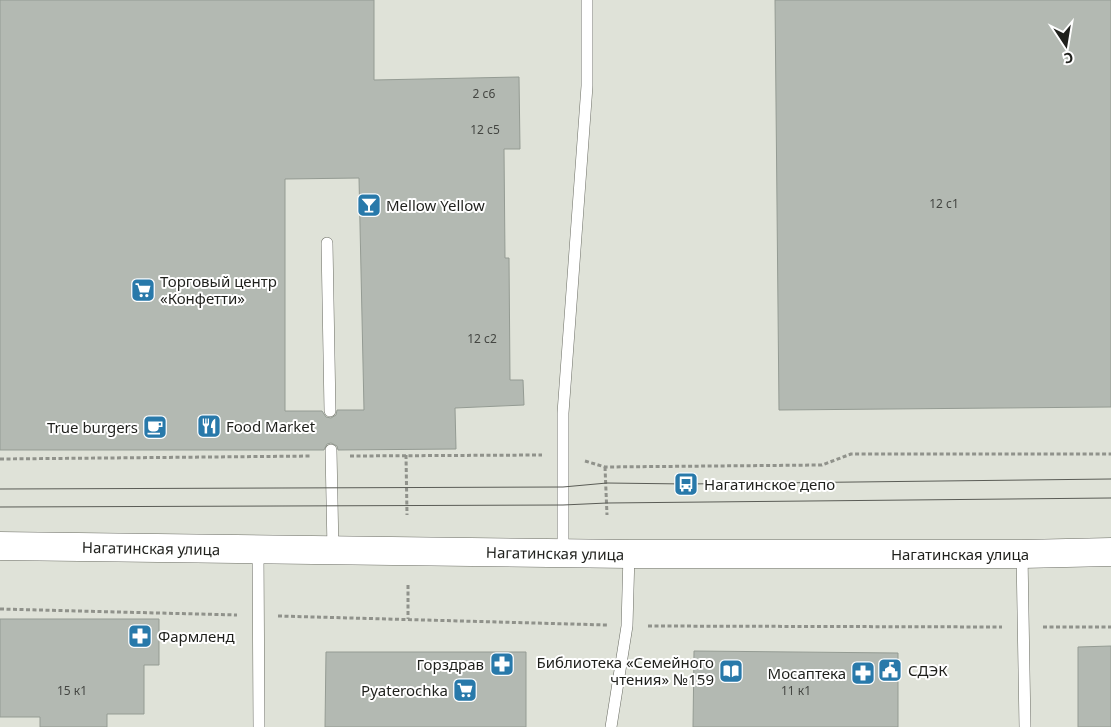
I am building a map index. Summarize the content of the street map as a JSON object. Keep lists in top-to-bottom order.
{
  "streets": {
    "street": ["Нагатинская улица"]
  },
  "places": {
    "bar": ["Mellow Yellow"],
    "supermarket": ["Торговый центр «Конфетти»", "Pyaterochka"],
    "restaurant": ["Food Market"],
    "cafe": ["True burgers"],
    "bus stop": ["Нагатинское депо"],
    "pharmacy": ["Фармленд", "Горздрав", "Мосаптека"],
    "public building": ["СДЭК"],
    "library": ["Библиотека «Семейного чтения» №159"]
  },
  "house_numbers": [
    "2 с6",
    "12 с5",
    "12 с1",
    "12 с2",
    "15 к1",
    "11 к1"
  ],
  "north": "bottom"
}
